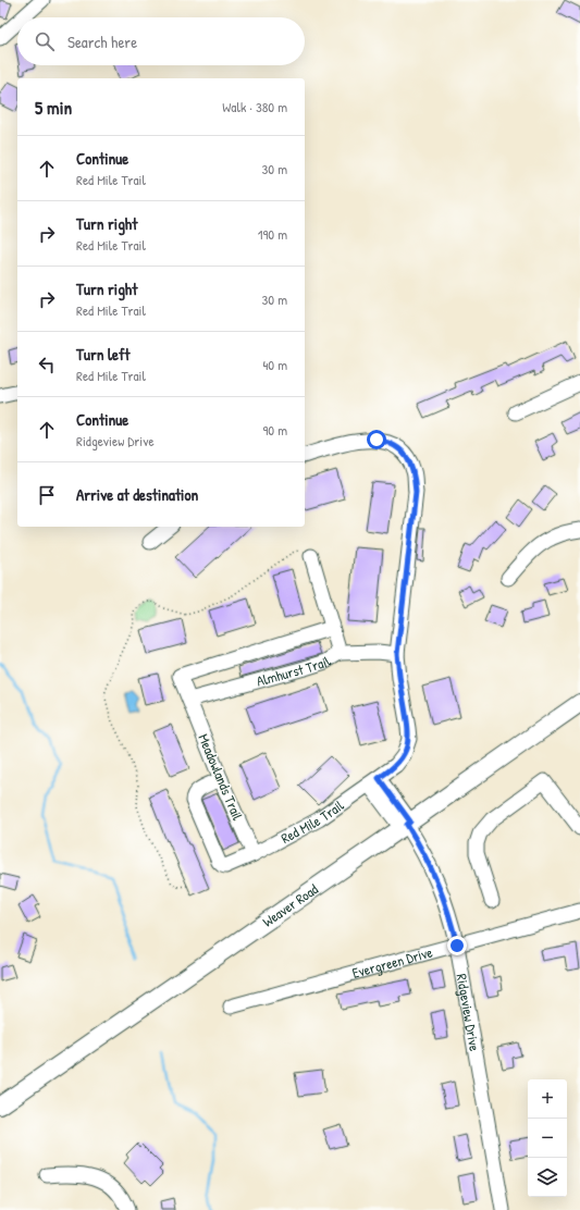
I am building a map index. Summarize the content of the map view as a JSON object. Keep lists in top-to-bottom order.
{
  "streets": {
    "main road": ["Weaver Road"],
    "street": [
      "Almhurst Trail",
      "Meadowlands Trail",
      "Red Mile Trail",
      "Evergreen Drive",
      "Ridgeview Drive"
    ]
  },
  "crossings": [
    ["Almhurst Trail", "Meadowlands Trail"],
    ["Almhurst Trail", "Red Mile Trail"],
    ["Meadowlands Trail", "Red Mile Trail"],
    ["Weaver Road", "Ridgeview Drive"],
    ["Evergreen Drive", "Ridgeview Drive"]
  ],
  "page": {
    "search": "Search here",
    "heading": ["5 min", "Walk · 380 m"],
    "list": [
      ["Continue", "Red Mile Trail", "30 m"],
      ["Turn right", "Red Mile Trail", "190 m"],
      ["Turn right", "Red Mile Trail", "30 m"],
      ["Turn left", "Red Mile Trail", "40 m"],
      ["Continue", "Ridgeview Drive", "90 m"],
      "Arrive at destination"
    ],
    "map_buttons": ["+", "−"]
  }
}
